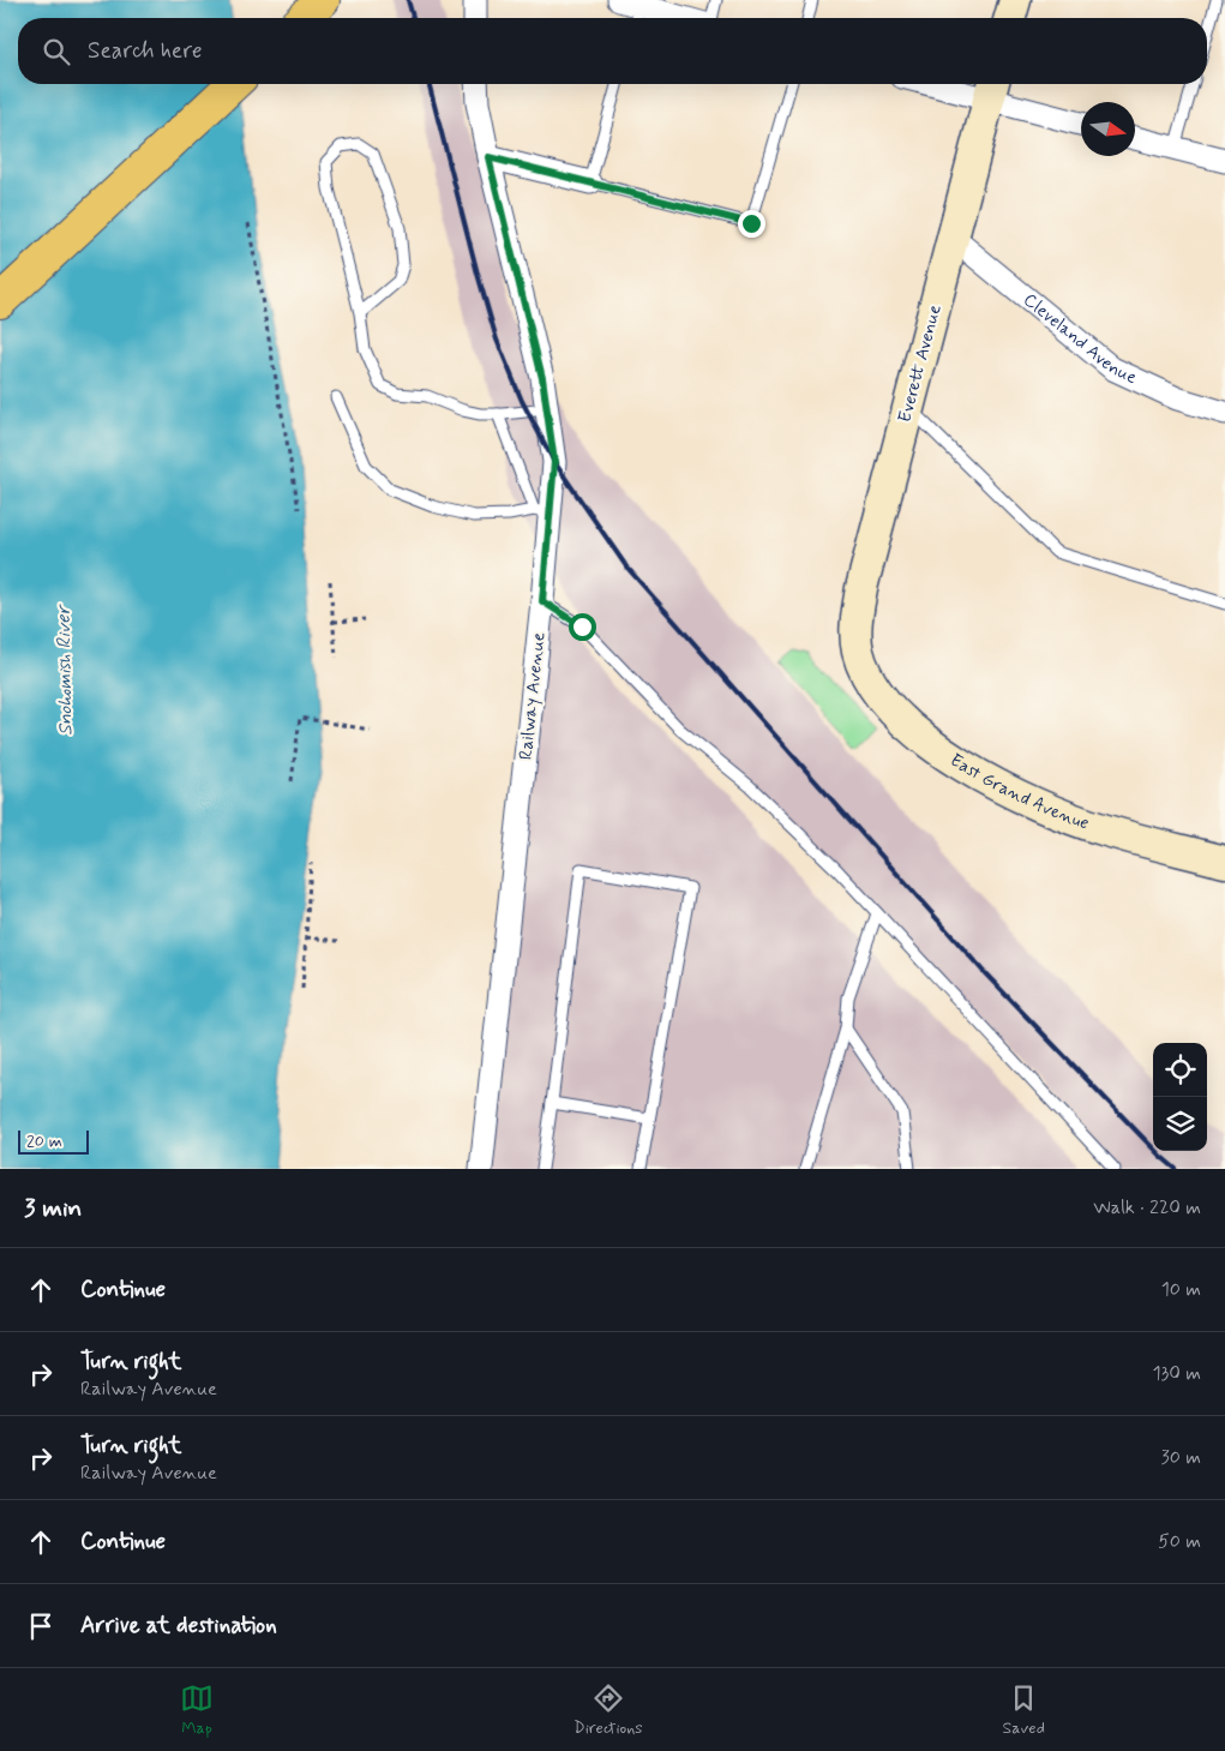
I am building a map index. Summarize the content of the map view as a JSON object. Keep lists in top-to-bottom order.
{
  "streets": {
    "main road": ["Everett Avenue", "East Grand Avenue"],
    "street": ["Cleveland Avenue", "Railway Avenue"]
  },
  "crossings": [
    ["Cleveland Avenue", "Everett Avenue"],
    ["Everett Avenue", "East Grand Avenue"]
  ],
  "water": ["Snohomish River"],
  "scale_bar": "20 m",
  "north": "right",
  "page": {
    "search": "Search here",
    "scale": "20 m",
    "heading": ["3 min", "Walk · 220 m"],
    "list": [
      ["Continue", "10 m"],
      ["Turn right", "Railway Avenue", "130 m"],
      ["Turn right", "Railway Avenue", "30 m"],
      ["Continue", "50 m"],
      "Arrive at destination"
    ],
    "nav": ["Map", "Directions", "Saved"]
  }
}
